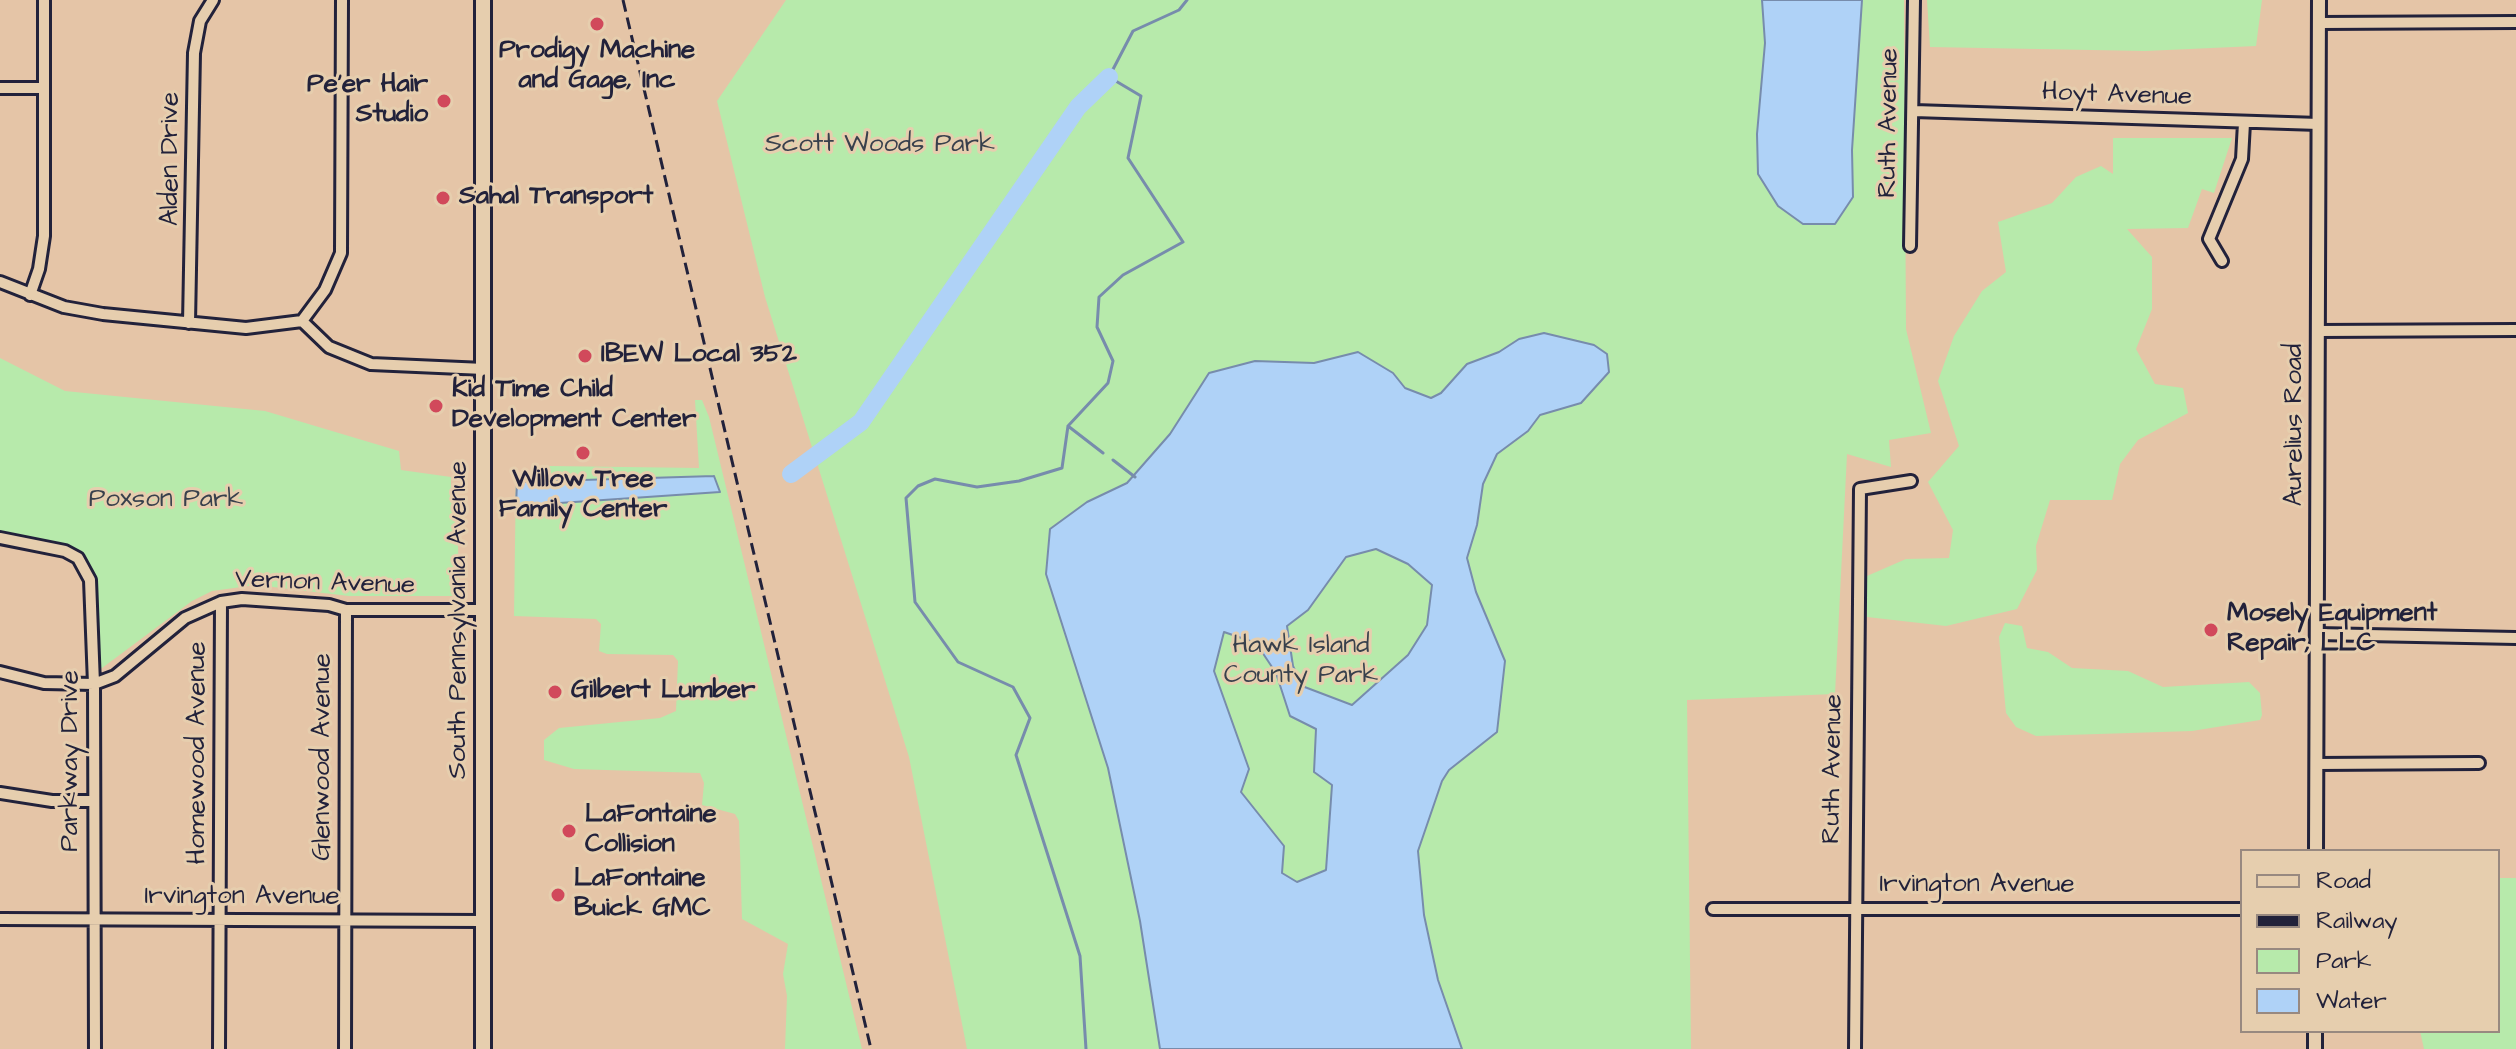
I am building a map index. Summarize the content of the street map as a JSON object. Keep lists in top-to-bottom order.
{
  "streets": {
    "main road": ["South Pennsylvania Avenue"],
    "street": [
      "Hoyt Avenue",
      "Ruth Avenue",
      "Alden Drive",
      "Aurelius Road",
      "Vernon Avenue",
      "Homewood Avenue",
      "Glenwood Avenue",
      "Parkway Drive",
      "Irvington Avenue"
    ]
  },
  "crossings": [
    ["Hoyt Avenue", "Ruth Avenue"],
    ["Hoyt Avenue", "Aurelius Road"],
    ["Ruth Avenue", "Irvington Avenue"],
    ["Vernon Avenue", "South Pennsylvania Avenue"],
    ["Vernon Avenue", "Homewood Avenue"],
    ["Vernon Avenue", "Glenwood Avenue"],
    ["Vernon Avenue", "Parkway Drive"],
    ["South Pennsylvania Avenue", "Irvington Avenue"],
    ["Homewood Avenue", "Irvington Avenue"],
    ["Glenwood Avenue", "Irvington Avenue"],
    ["Parkway Drive", "Irvington Avenue"]
  ],
  "parks": ["Scott Woods Park", "Poxson Park", "Hawk Island County Park"],
  "places": [
    "Prodigy Machine and Gage, Inc",
    "Pe'er Hair Studio",
    "Sahal Transport",
    "IBEW Local 352",
    "Kid Time Child Development Center",
    "Willow Tree Family Center",
    "Mosely Equipment Repair, LLC",
    "Gilbert Lumber",
    "LaFontaine Collision",
    "LaFontaine Buick GMC"
  ],
  "legend": [
    "Road",
    "Railway",
    "Park",
    "Water"
  ]
}
